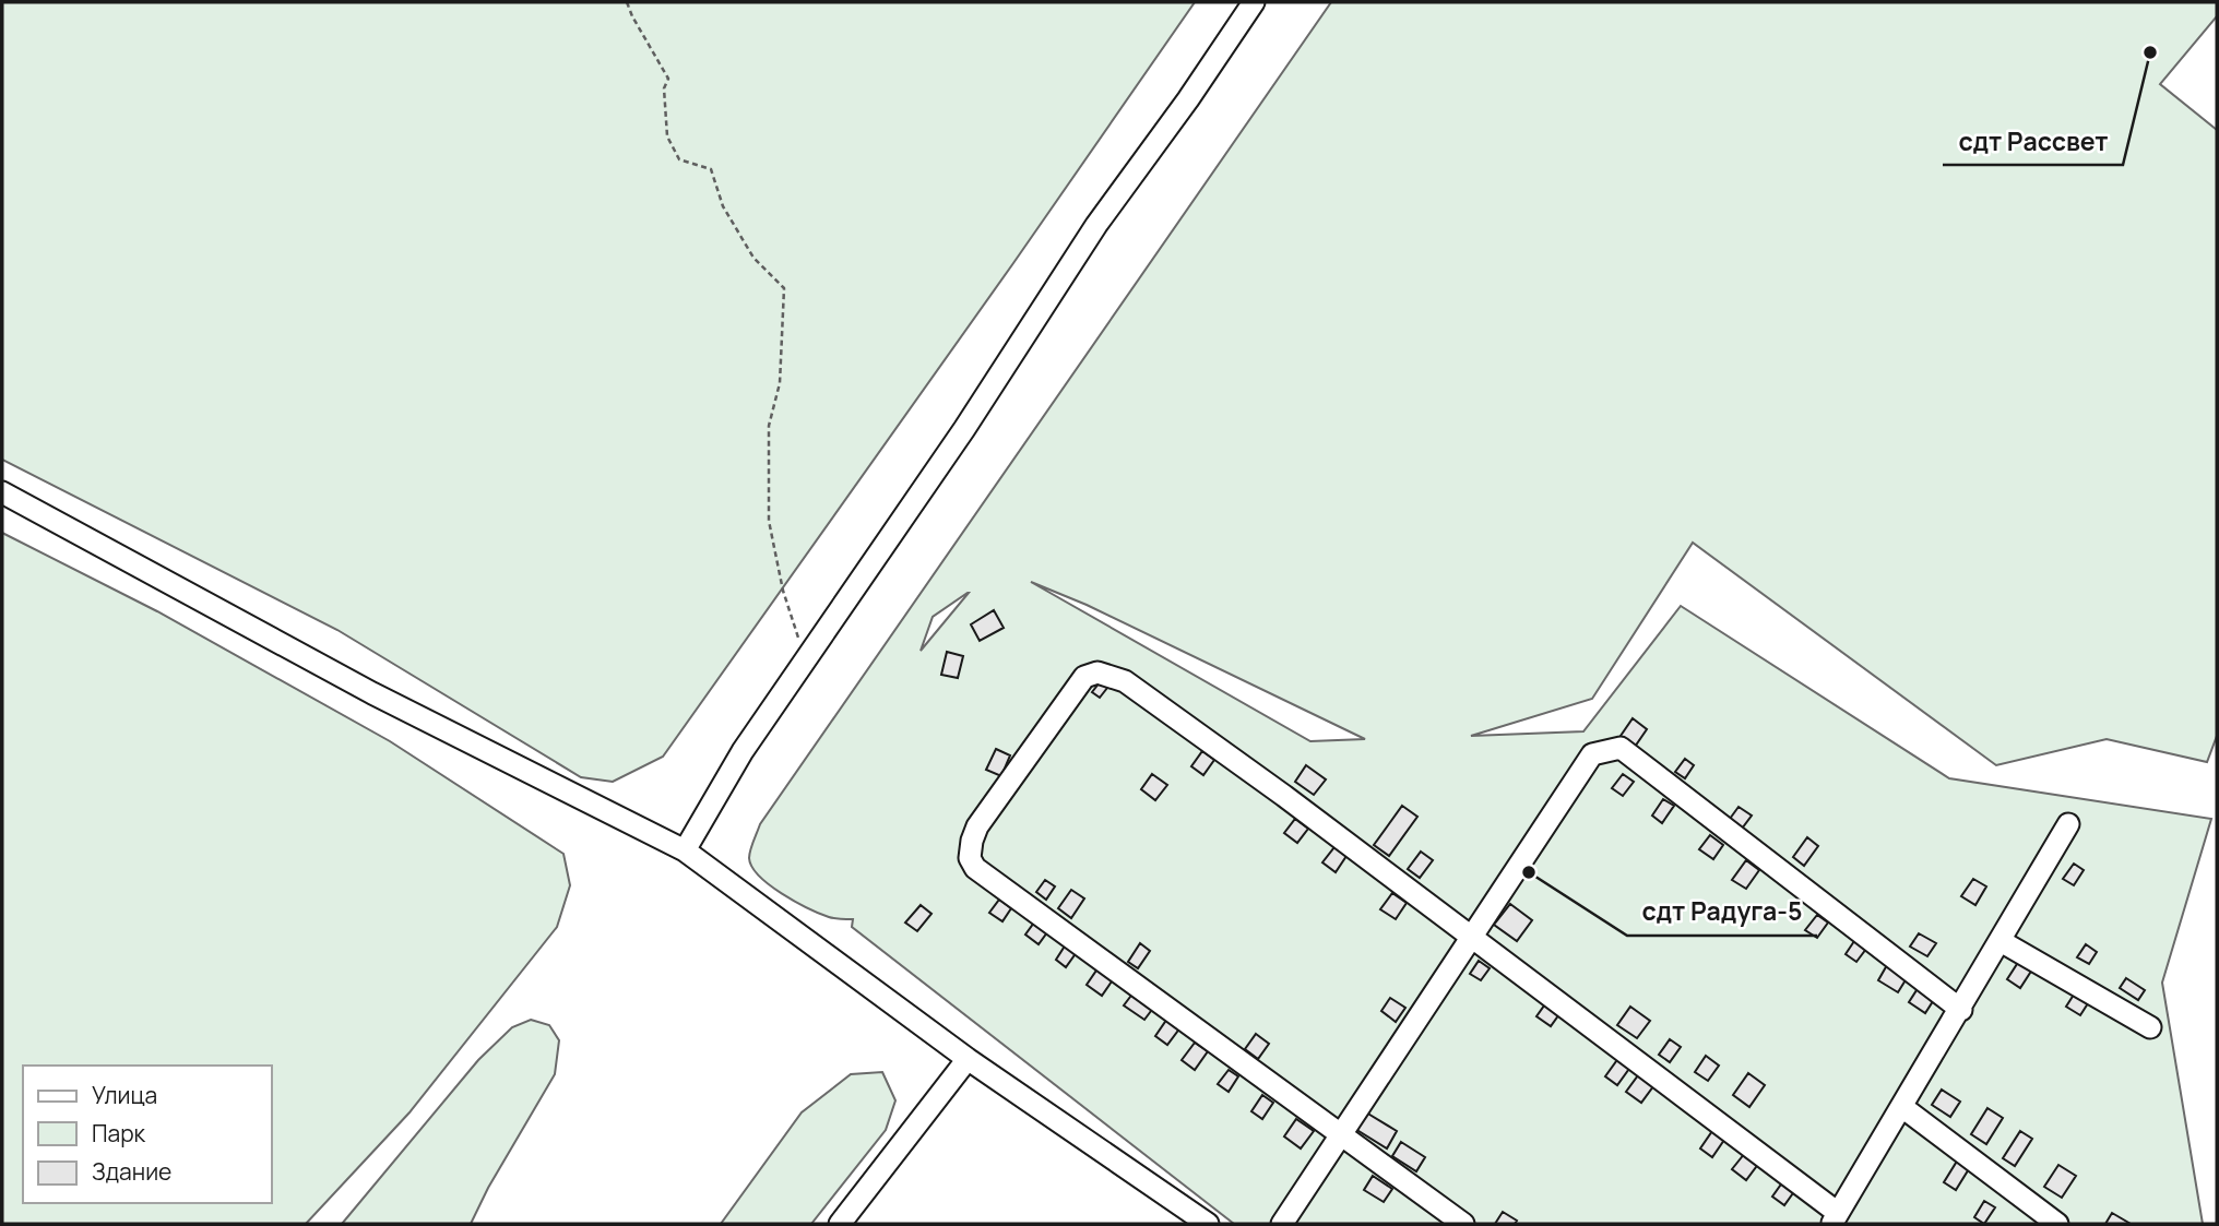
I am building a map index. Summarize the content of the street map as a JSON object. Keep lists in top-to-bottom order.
{
  "places": ["сдт Рассвет", "сдт Радуга-5"],
  "legend": ["Улица", "Парк", "Здание"]
}
